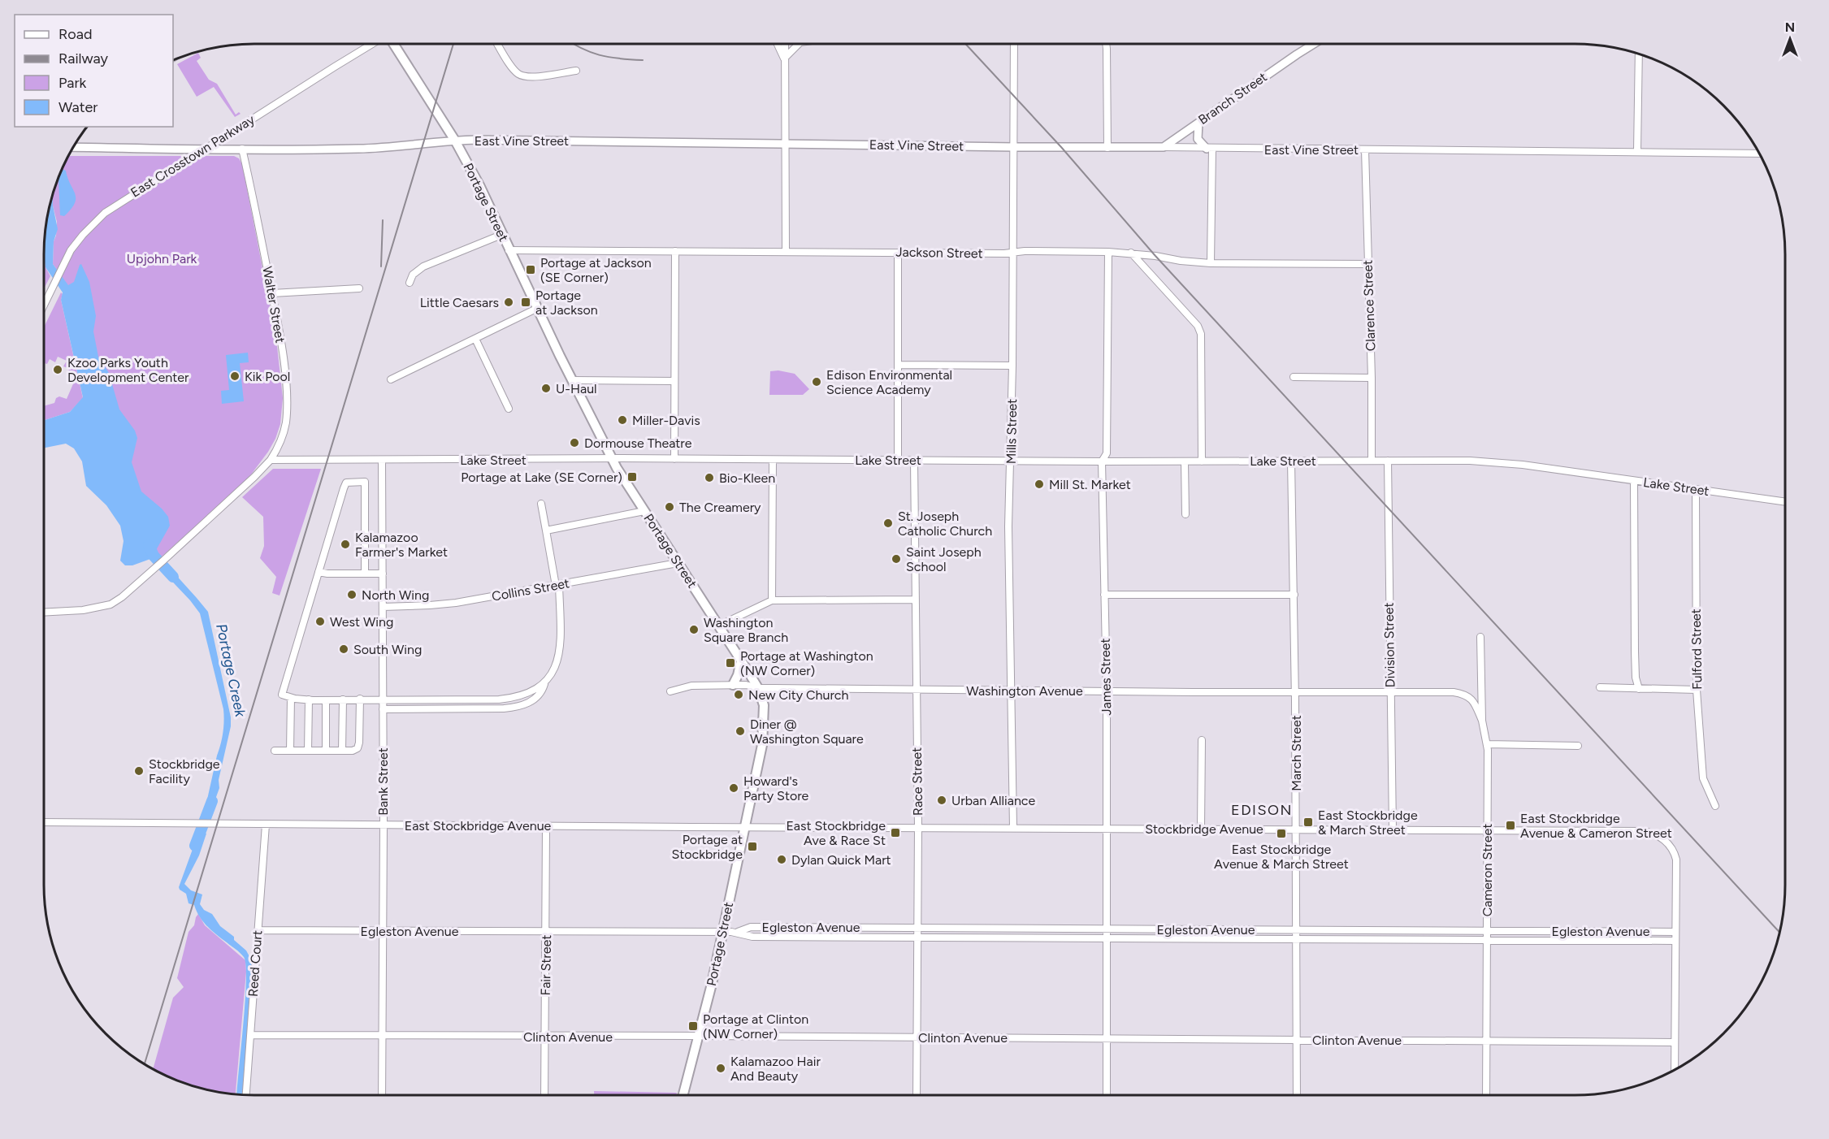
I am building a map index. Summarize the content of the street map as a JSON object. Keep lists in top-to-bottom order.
{
  "streets": {
    "main road": ["Portage Street"],
    "street": [
      "Branch Street",
      "East Vine Street",
      "East Crosstown Parkway",
      "Jackson Street",
      "Walter Street",
      "Clarence Street",
      "Mills Street",
      "Lake Street",
      "Collins Street",
      "Division Street",
      "Fulford Street",
      "James Street",
      "Washington Avenue",
      "March Street",
      "Bank Street",
      "Race Street",
      "East Stockbridge Avenue",
      "Stockbridge Avenue",
      "Cameron Street",
      "Egleston Avenue",
      "Reed Court",
      "Fair Street",
      "Clinton Avenue"
    ]
  },
  "crossings": [
    ["Branch Street", "East Vine Street"],
    ["East Vine Street", "East Crosstown Parkway"],
    ["East Vine Street", "Portage Street"],
    ["East Vine Street", "Walter Street"],
    ["East Vine Street", "Clarence Street"],
    ["East Vine Street", "Mills Street"],
    ["Portage Street", "Jackson Street"],
    ["Portage Street", "Lake Street"],
    ["Portage Street", "Collins Street"],
    ["Portage Street", "Washington Avenue"],
    ["Portage Street", "East Stockbridge Avenue"],
    ["Portage Street", "Stockbridge Avenue"],
    ["Portage Street", "Egleston Avenue"],
    ["Portage Street", "Clinton Avenue"],
    ["Jackson Street", "Clarence Street"],
    ["Jackson Street", "Mills Street"],
    ["Jackson Street", "James Street"],
    ["Walter Street", "Lake Street"],
    ["Clarence Street", "Lake Street"],
    ["Mills Street", "Lake Street"],
    ["Mills Street", "Washington Avenue"],
    ["Mills Street", "Stockbridge Avenue"],
    ["Lake Street", "Division Street"],
    ["Lake Street", "Fulford Street"],
    ["Lake Street", "James Street"],
    ["Lake Street", "March Street"],
    ["Lake Street", "Bank Street"],
    ["Lake Street", "Race Street"],
    ["Collins Street", "Bank Street"],
    ["Division Street", "Washington Avenue"],
    ["Division Street", "Stockbridge Avenue"],
    ["James Street", "Washington Avenue"],
    ["James Street", "Stockbridge Avenue"],
    ["James Street", "Egleston Avenue"],
    ["James Street", "Clinton Avenue"],
    ["Washington Avenue", "March Street"],
    ["Washington Avenue", "Race Street"],
    ["Washington Avenue", "Cameron Street"],
    ["March Street", "Stockbridge Avenue"],
    ["March Street", "Egleston Avenue"],
    ["March Street", "Clinton Avenue"],
    ["Bank Street", "East Stockbridge Avenue"],
    ["Bank Street", "Egleston Avenue"],
    ["Bank Street", "Clinton Avenue"],
    ["Race Street", "Stockbridge Avenue"],
    ["Race Street", "Egleston Avenue"],
    ["Race Street", "Clinton Avenue"],
    ["East Stockbridge Avenue", "Stockbridge Avenue"],
    ["East Stockbridge Avenue", "Reed Court"],
    ["East Stockbridge Avenue", "Fair Street"],
    ["Stockbridge Avenue", "Cameron Street"],
    ["Stockbridge Avenue", "Egleston Avenue"],
    ["Cameron Street", "Egleston Avenue"],
    ["Cameron Street", "Clinton Avenue"],
    ["Egleston Avenue", "Reed Court"],
    ["Egleston Avenue", "Fair Street"],
    ["Reed Court", "Clinton Avenue"],
    ["Fair Street", "Clinton Avenue"]
  ],
  "districts": ["EDISON"],
  "water": ["Portage Creek"],
  "parks": ["Upjohn Park"],
  "places": {
    "transit": [
      "Portage at Jackson (SE Corner)",
      "Portage at Jackson",
      "Portage at Lake (SE Corner)",
      "Portage at Washington (NW Corner)",
      "East Stockbridge & March Street",
      "East Stockbridge Avenue & Cameron Street",
      "East Stockbridge Ave & Race St",
      "East Stockbridge Avenue & March Street",
      "Portage at Stockbridge",
      "Portage at Clinton (NW Corner)"
    ],
    "other": [
      "Little Caesars",
      "Kzoo Parks Youth Development Center",
      "Kik Pool",
      "Edison Environmental Science Academy",
      "U-Haul",
      "Miller-Davis",
      "Dormouse Theatre",
      "Bio-Kleen",
      "Mill St. Market",
      "The Creamery",
      "St. Joseph Catholic Church",
      "Kalamazoo Farmer's Market",
      "Saint Joseph School",
      "North Wing",
      "West Wing",
      "Washington Square Branch",
      "South Wing",
      "New City Church",
      "Diner @ Washington Square",
      "Stockbridge Facility",
      "Howard's Party Store",
      "Urban Alliance",
      "Dylan Quick Mart",
      "Kalamazoo Hair And Beauty"
    ]
  },
  "legend": [
    "Road",
    "Railway",
    "Park",
    "Water"
  ],
  "north": "top"
}
